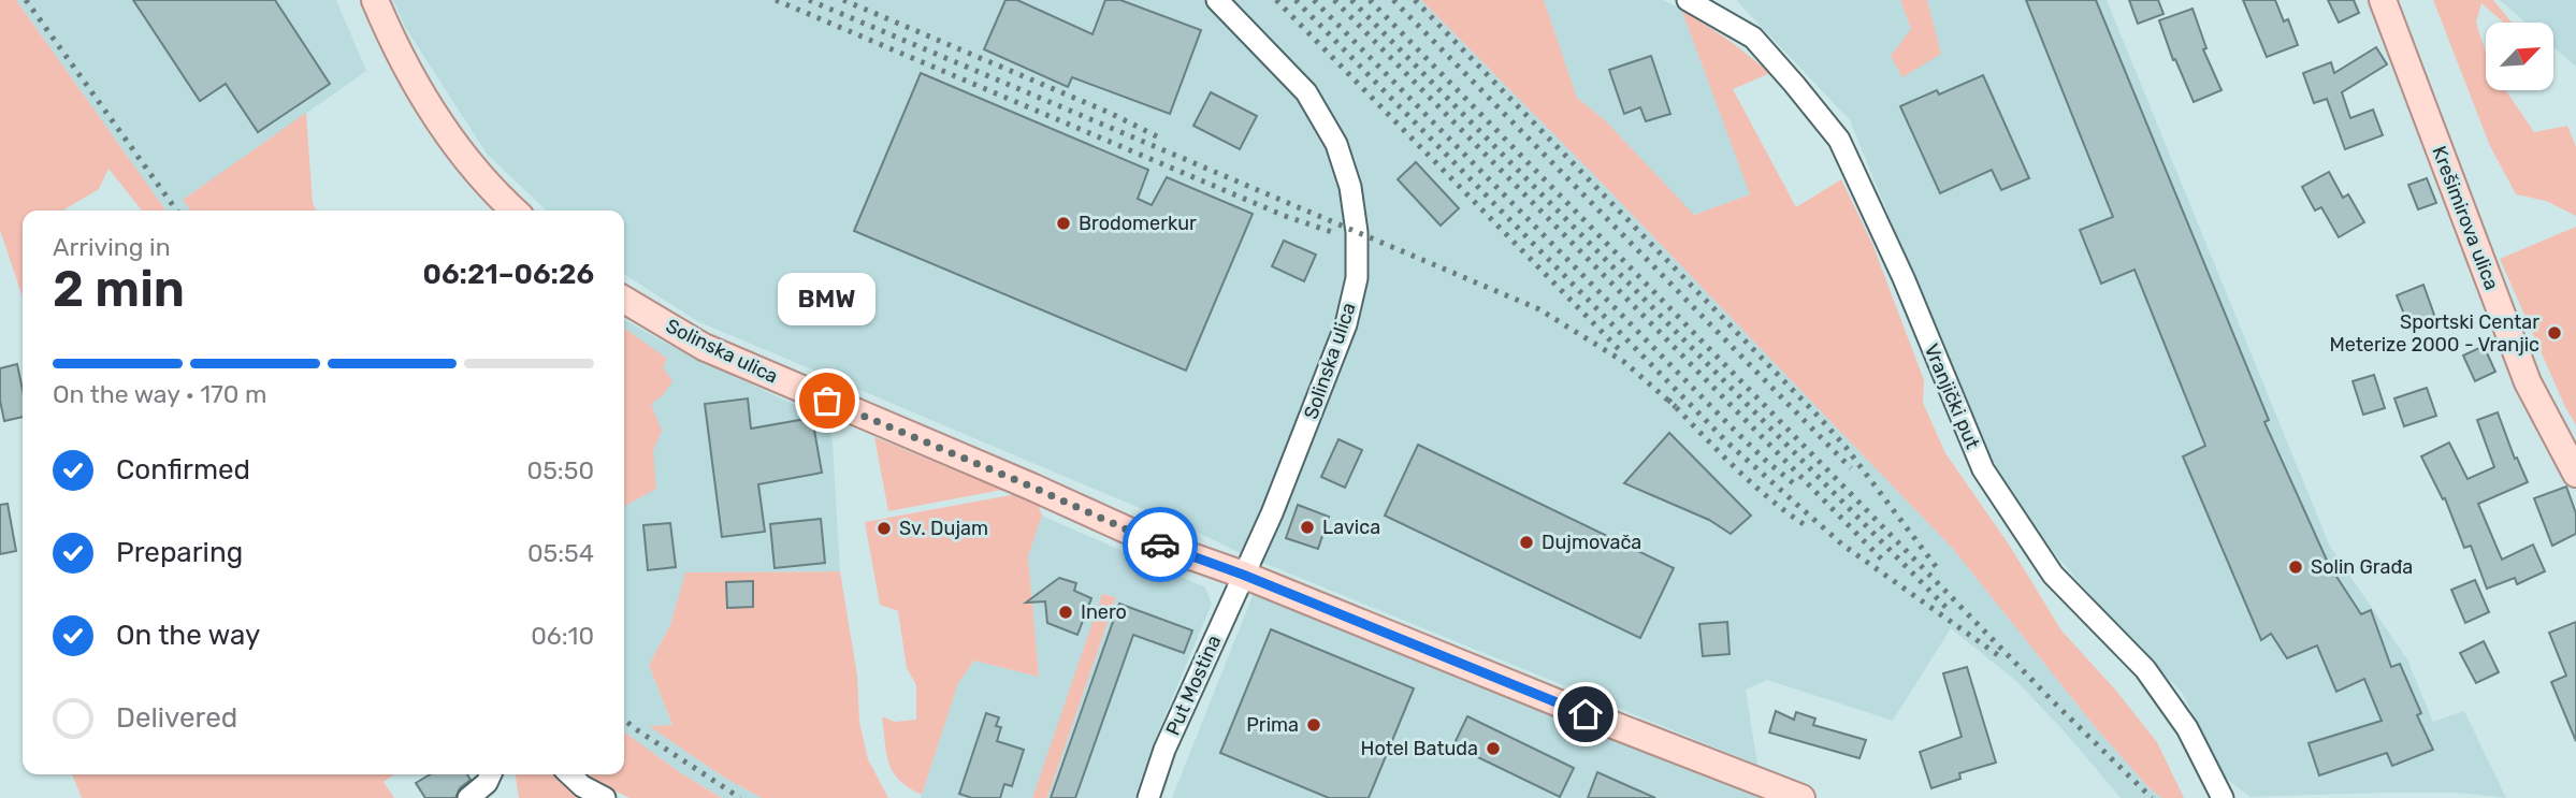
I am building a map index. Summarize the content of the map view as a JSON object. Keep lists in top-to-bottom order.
{
  "streets": {
    "main road": ["Krešimirova ulica", "Solinska ulica"],
    "street": ["Vranjički put", "Put Mostina"]
  },
  "crossings": [
    ["Solinska ulica", "Put Mostina"]
  ],
  "places": [
    "Brodomerkur",
    "Sportski Centar Meterize 2000 - Vranjic",
    "BMW",
    "Lavica",
    "Sv. Dujam",
    "Dujmovača",
    "Solin Građa",
    "Inero",
    "Prima",
    "Hotel Batuda"
  ],
  "north": "top right",
  "page": {
    "heading": ["2 min", "Arriving in", "06:21–06:26"],
    "bubble": "BMW",
    "bar": "On the way · 170 m",
    "list": [
      ["Confirmed", "05:50"],
      ["Preparing", "05:54"],
      ["On the way", "06:10"],
      "Delivered"
    ]
  }
}
